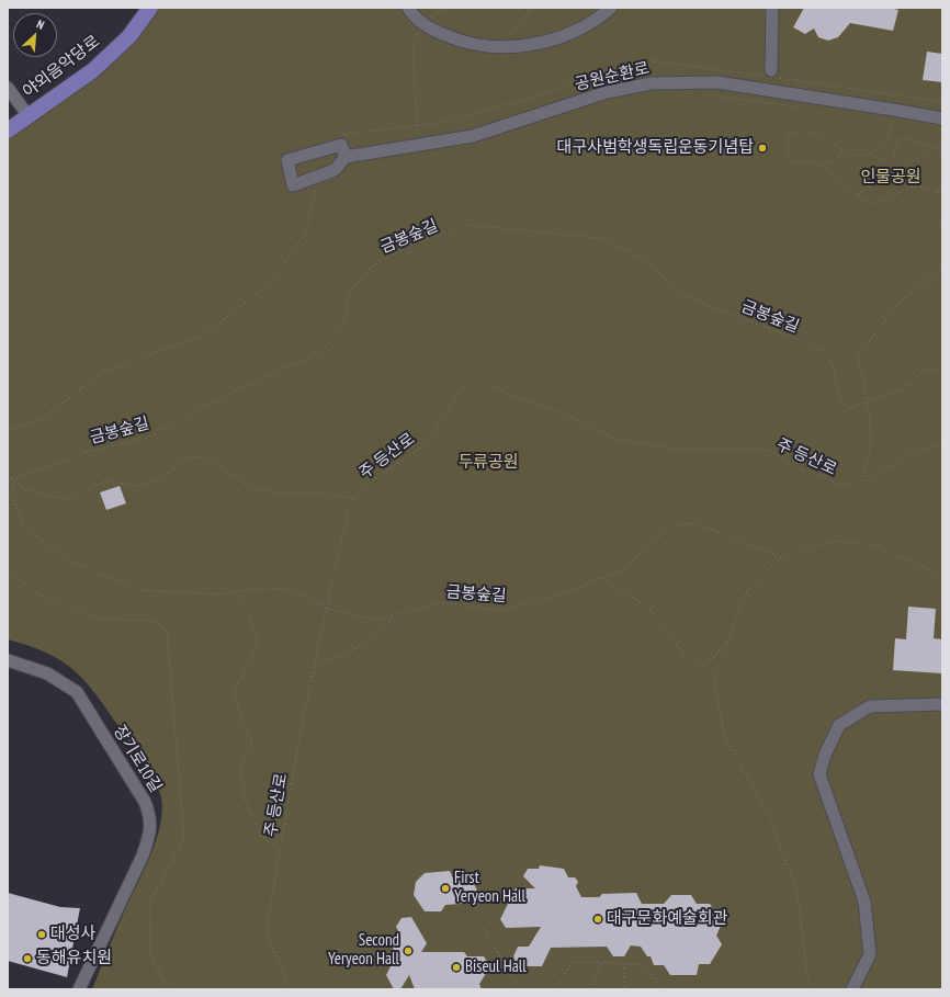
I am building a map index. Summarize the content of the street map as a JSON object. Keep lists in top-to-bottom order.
{
  "streets": {
    "main road": ["야외음악당로"],
    "street": ["공원순환로", "장기로10길"],
    "path": ["금봉숲길", "주 등산로"]
  },
  "crossings": [
    ["금봉숲길", "주 등산로"]
  ],
  "parks": ["인물공원", "두류공원"],
  "places": [
    "대구사범학생독립운동기념탑",
    "First Yeryeon Hall",
    "대구문화예술회관",
    "대성사",
    "Second Yeryeon Hall",
    "동해유치원",
    "Biseul Hall"
  ],
  "north": "top right"
}
